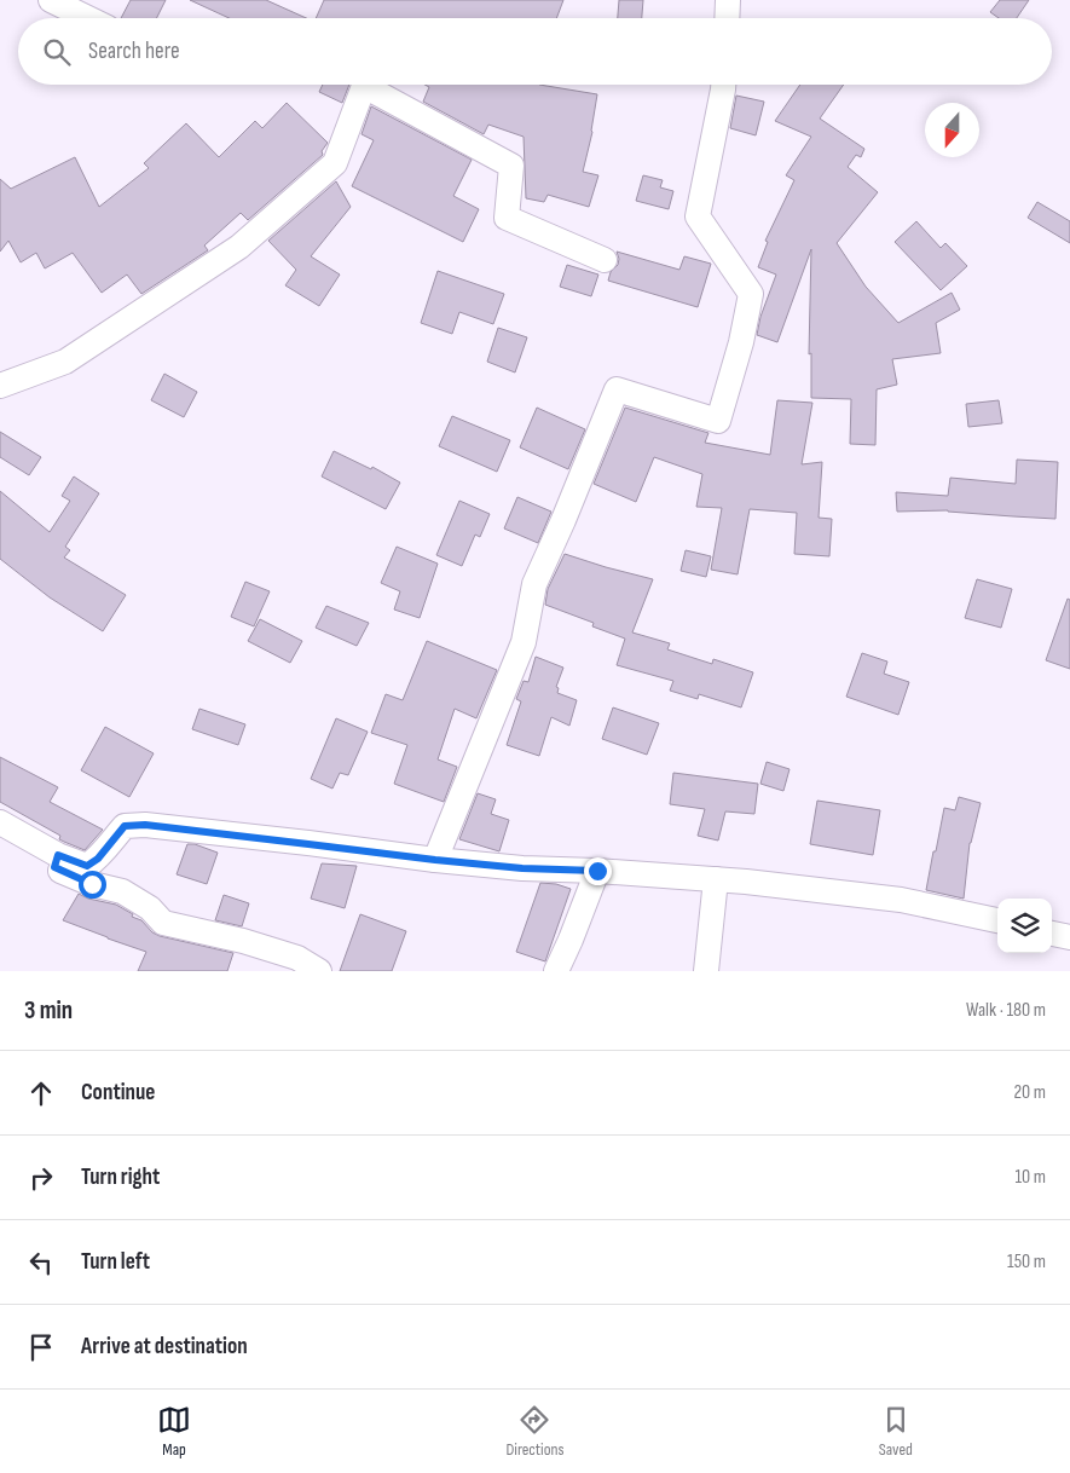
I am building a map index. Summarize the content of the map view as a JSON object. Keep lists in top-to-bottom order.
{
  "north": "bottom",
  "page": {
    "search": "Search here",
    "heading": ["3 min", "Walk · 180 m"],
    "list": [
      ["Continue", "20 m"],
      ["Turn right", "10 m"],
      ["Turn left", "150 m"],
      "Arrive at destination"
    ],
    "nav": ["Map", "Directions", "Saved"]
  }
}
